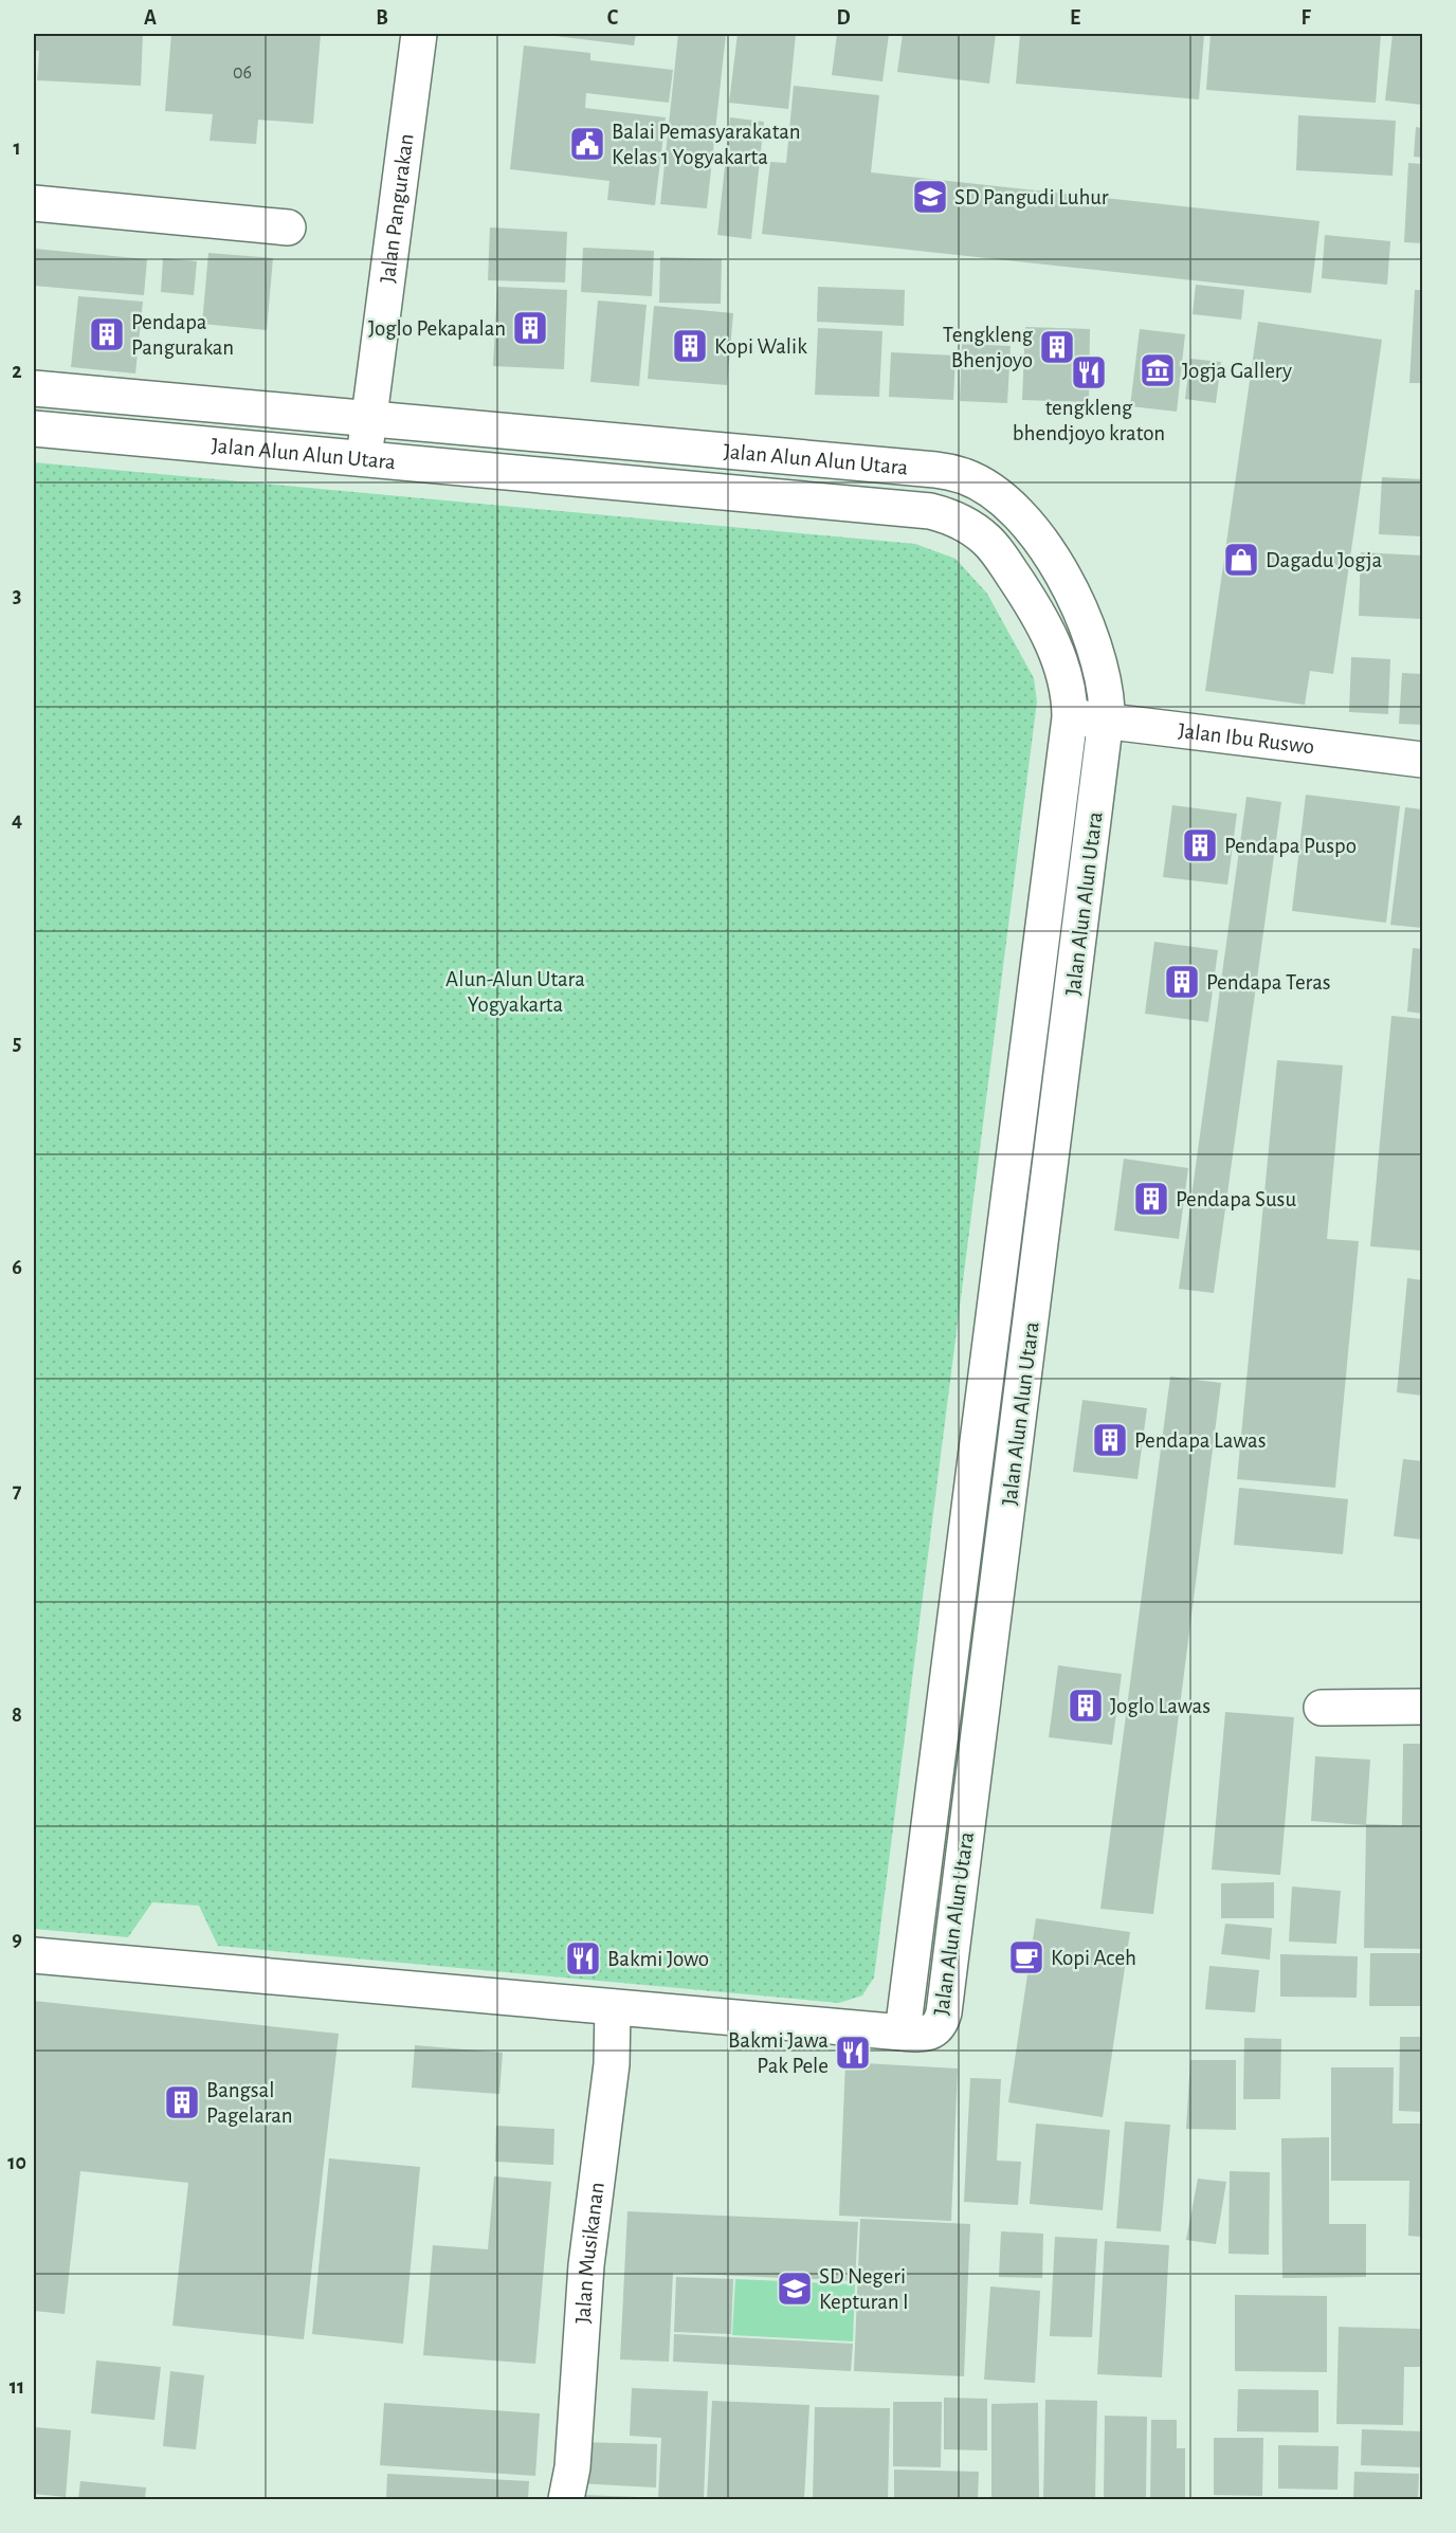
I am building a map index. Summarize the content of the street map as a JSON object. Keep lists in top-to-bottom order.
{
  "streets": {
    "street": [
      "Jalan Pangurakan",
      "Jalan Alun Alun Utara",
      "Jalan Ibu Ruswo",
      "Jalan Musikanan"
    ]
  },
  "crossings": [
    ["Jalan Pangurakan", "Jalan Alun Alun Utara"],
    ["Jalan Alun Alun Utara", "Jalan Ibu Ruswo"]
  ],
  "parks": ["Alun-Alun Utara Yogyakarta"],
  "places": {
    "public building": ["Balai Pemasyarakatan Kelas 1 Yogyakarta"],
    "school or university": ["SD Pangudi Luhur", "SD Negeri Kepturan I"],
    "building": [
      "Joglo Pekapalan",
      "Pendapa Pangurakan",
      "Kopi Walik",
      "Tengkleng Bhenjoyo",
      "Pendapa Puspo",
      "Pendapa Teras",
      "Pendapa Susu",
      "Pendapa Lawas",
      "Joglo Lawas",
      "Bangsal Pagelaran"
    ],
    "museum": ["Jogja Gallery"],
    "restaurant": ["tengkleng bhendjoyo kraton", "Bakmi Jowo", "Bakmi Jawa Pak Pele"],
    "shop": ["Dagadu Jogja"],
    "cafe": ["Kopi Aceh"]
  },
  "house_numbers": ["06"],
  "grid": {
    "columns": [
      "A",
      "B",
      "C",
      "D",
      "E",
      "F"
    ],
    "rows": [
      "1",
      "2",
      "3",
      "4",
      "5",
      "6",
      "7",
      "8",
      "9",
      "10",
      "11"
    ]
  }
}
